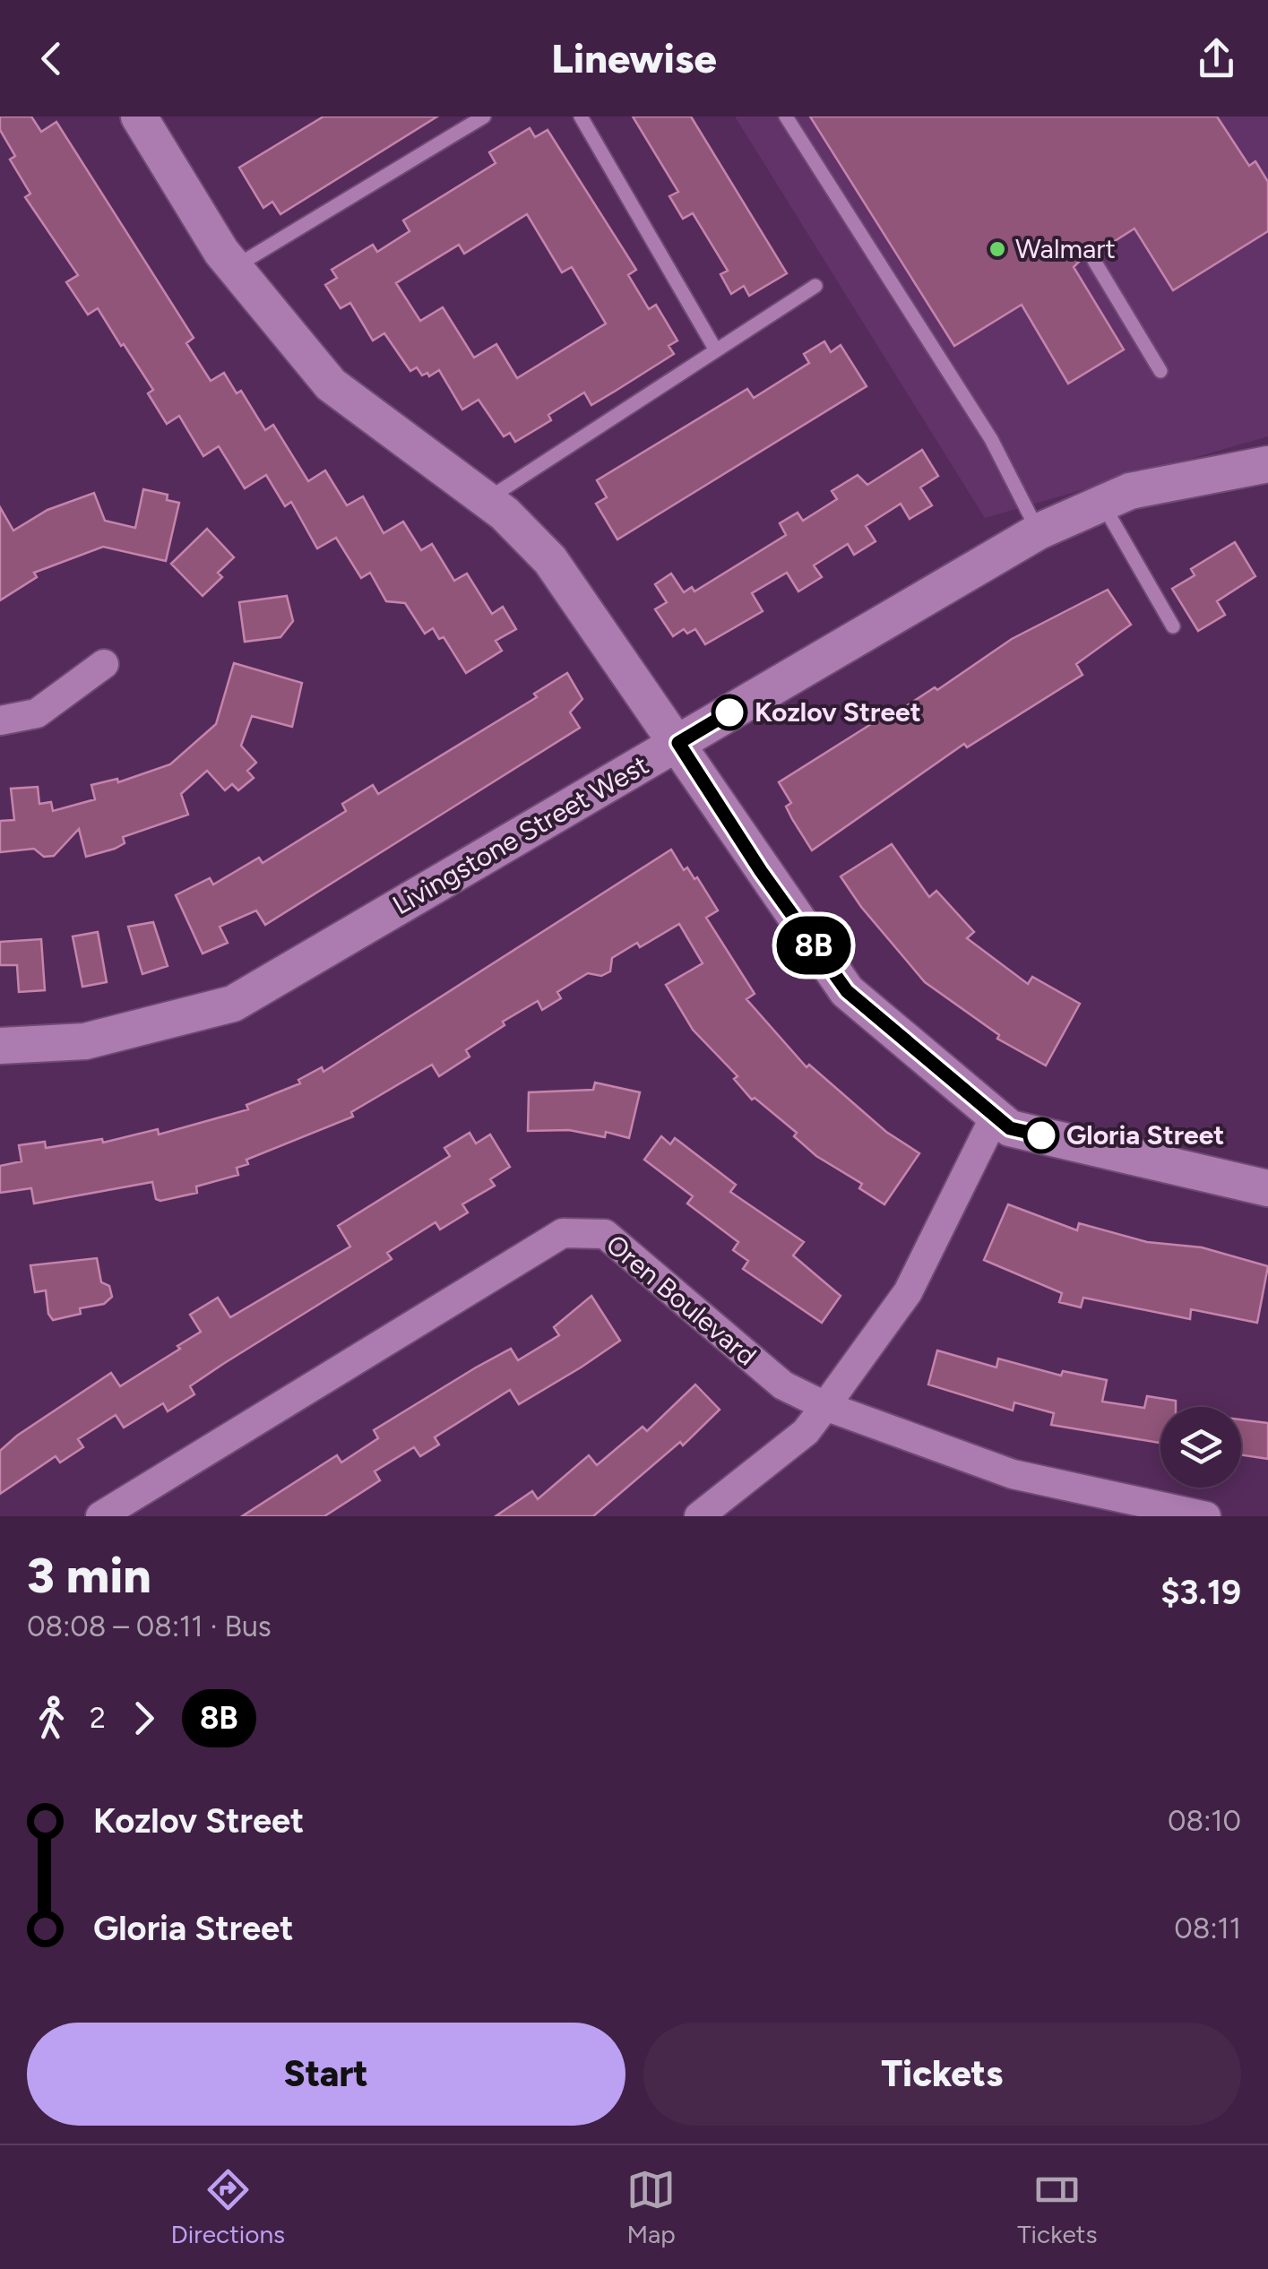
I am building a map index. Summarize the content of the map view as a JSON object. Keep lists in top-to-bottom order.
{
  "streets": {
    "street": ["Livingstone Street West", "Oren Boulevard"]
  },
  "places": ["Walmart", "Kozlov Street", "Gloria Street"],
  "lines": ["bus line 8B"],
  "page": {
    "header": "Linewise",
    "on_map": "8B",
    "heading": ["3 min", "08:08 – 08:11 · Bus", "$3.19"],
    "legs": ["2", "8B"],
    "list": [
      {
        "name": "Kozlov Street",
        "value": "08:10"
      },
      {
        "name": "Gloria Street",
        "value": "08:11"
      }
    ],
    "buttons": ["Start", "Tickets"],
    "tabs": ["Directions", "Map", "Tickets"]
  }
}
